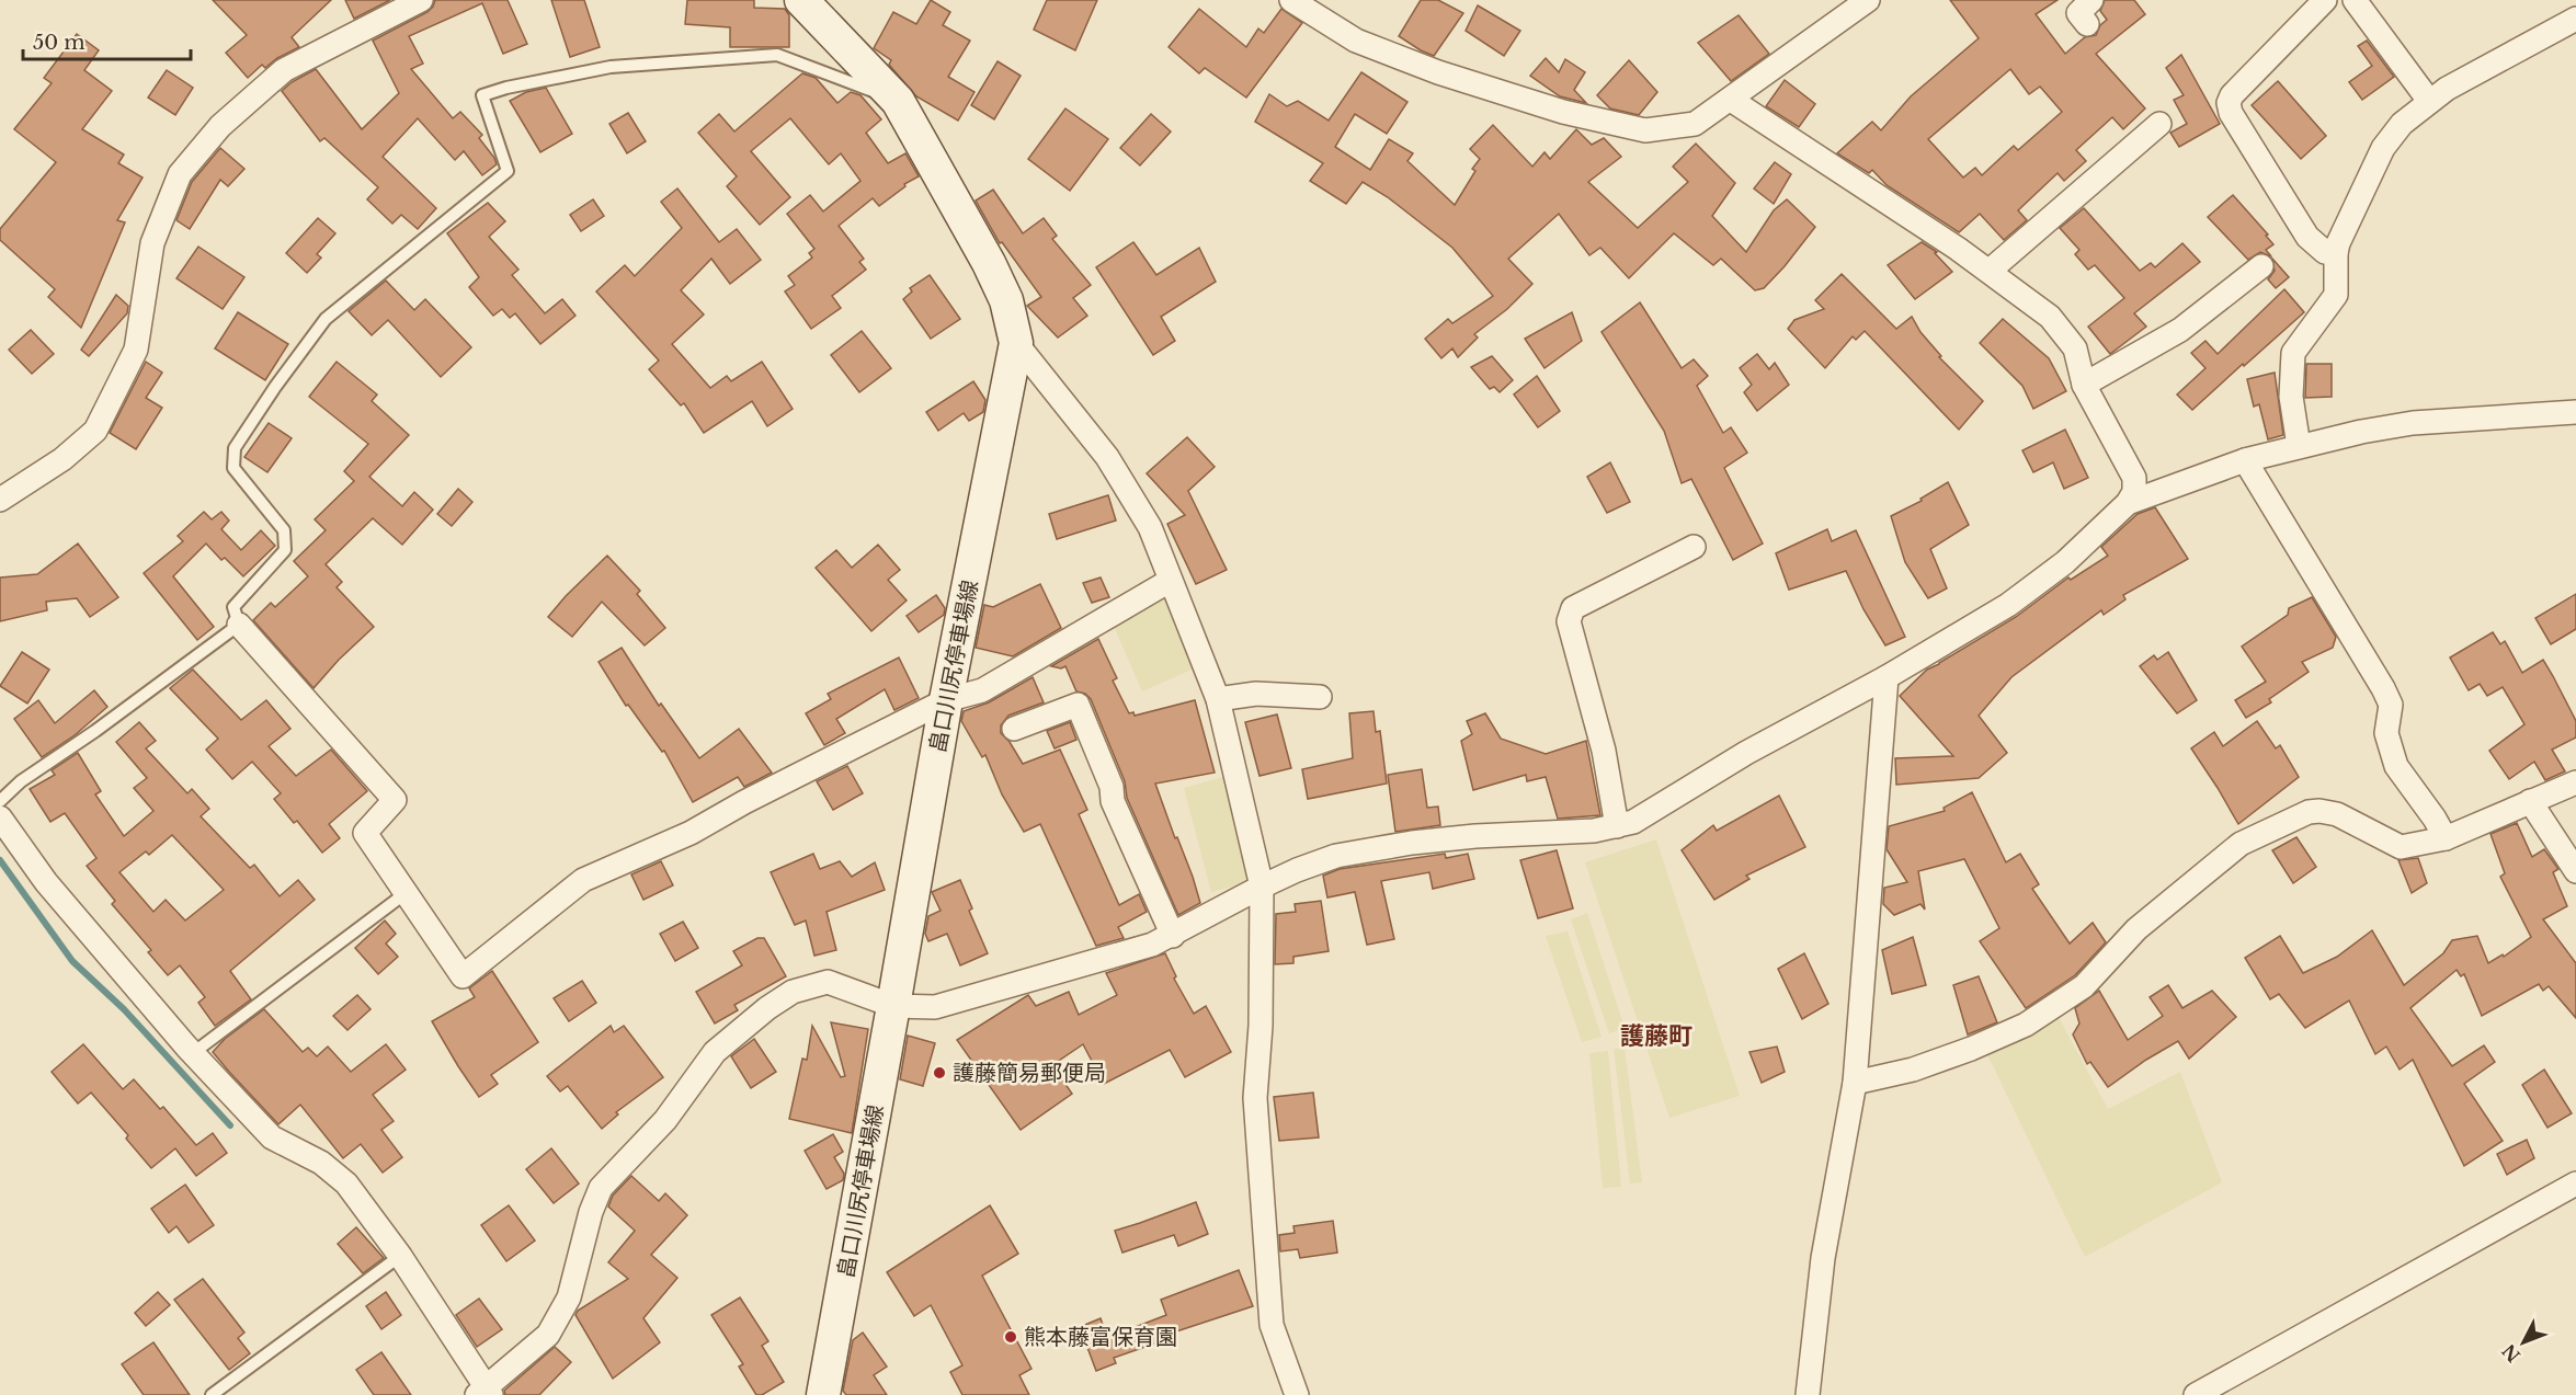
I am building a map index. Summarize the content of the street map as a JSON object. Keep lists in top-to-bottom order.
{
  "streets": {
    "main road": ["畠口川尻停車場線"]
  },
  "districts": ["護藤町"],
  "places": ["護藤簡易郵便局", "熊本藤富保育園"],
  "scale_bar": "50 m",
  "north": "bottom left"
}
